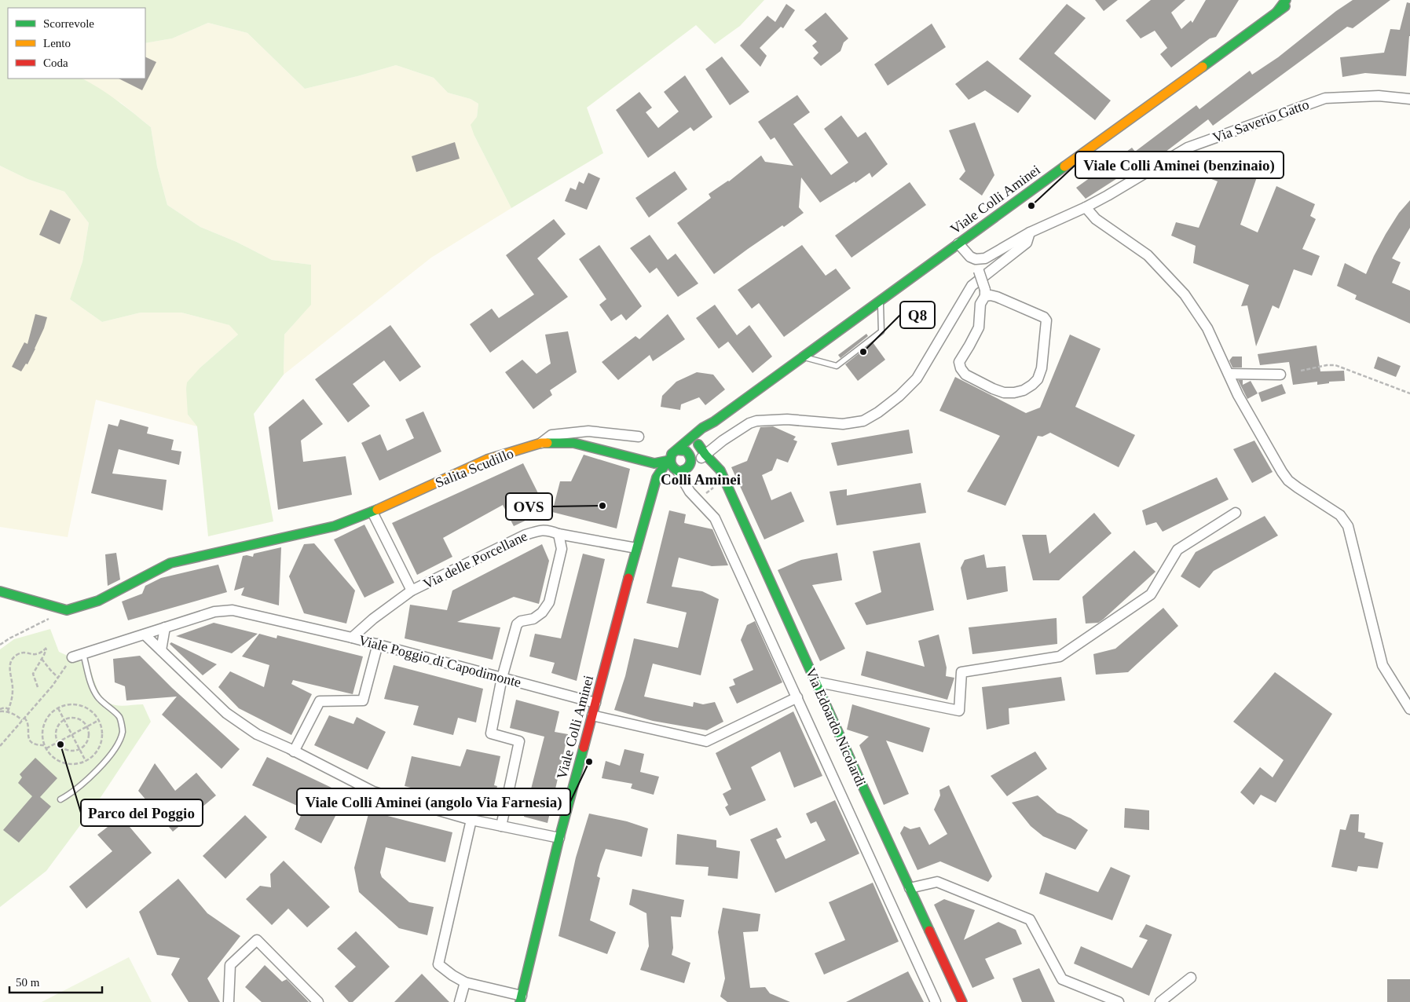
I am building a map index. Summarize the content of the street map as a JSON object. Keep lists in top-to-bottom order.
{
  "streets": {
    "main road": ["Viale Colli Aminei", "Salita Scudillo", "Via Edoardo Nicolardi"],
    "street": ["Via Saverio Gatto", "Via delle Porcellane", "Viale Poggio di Capodimonte"]
  },
  "crossings": [
    ["Viale Colli Aminei", "Salita Scudillo"],
    ["Viale Colli Aminei", "Via delle Porcellane"],
    ["Viale Colli Aminei", "Viale Poggio di Capodimonte"],
    ["Viale Colli Aminei", "Via Edoardo Nicolardi"],
    ["Salita Scudillo", "Via Edoardo Nicolardi"],
    ["Via delle Porcellane", "Viale Poggio di Capodimonte"]
  ],
  "districts": ["Colli Aminei"],
  "places": [
    "Viale Colli Aminei (benzinaio)",
    "Q8",
    "OVS",
    "Parco del Poggio",
    "Viale Colli Aminei (angolo Via Farnesia)"
  ],
  "legend": ["Scorrevole", "Lento", "Coda"],
  "scale_bar": "50 m"
}
